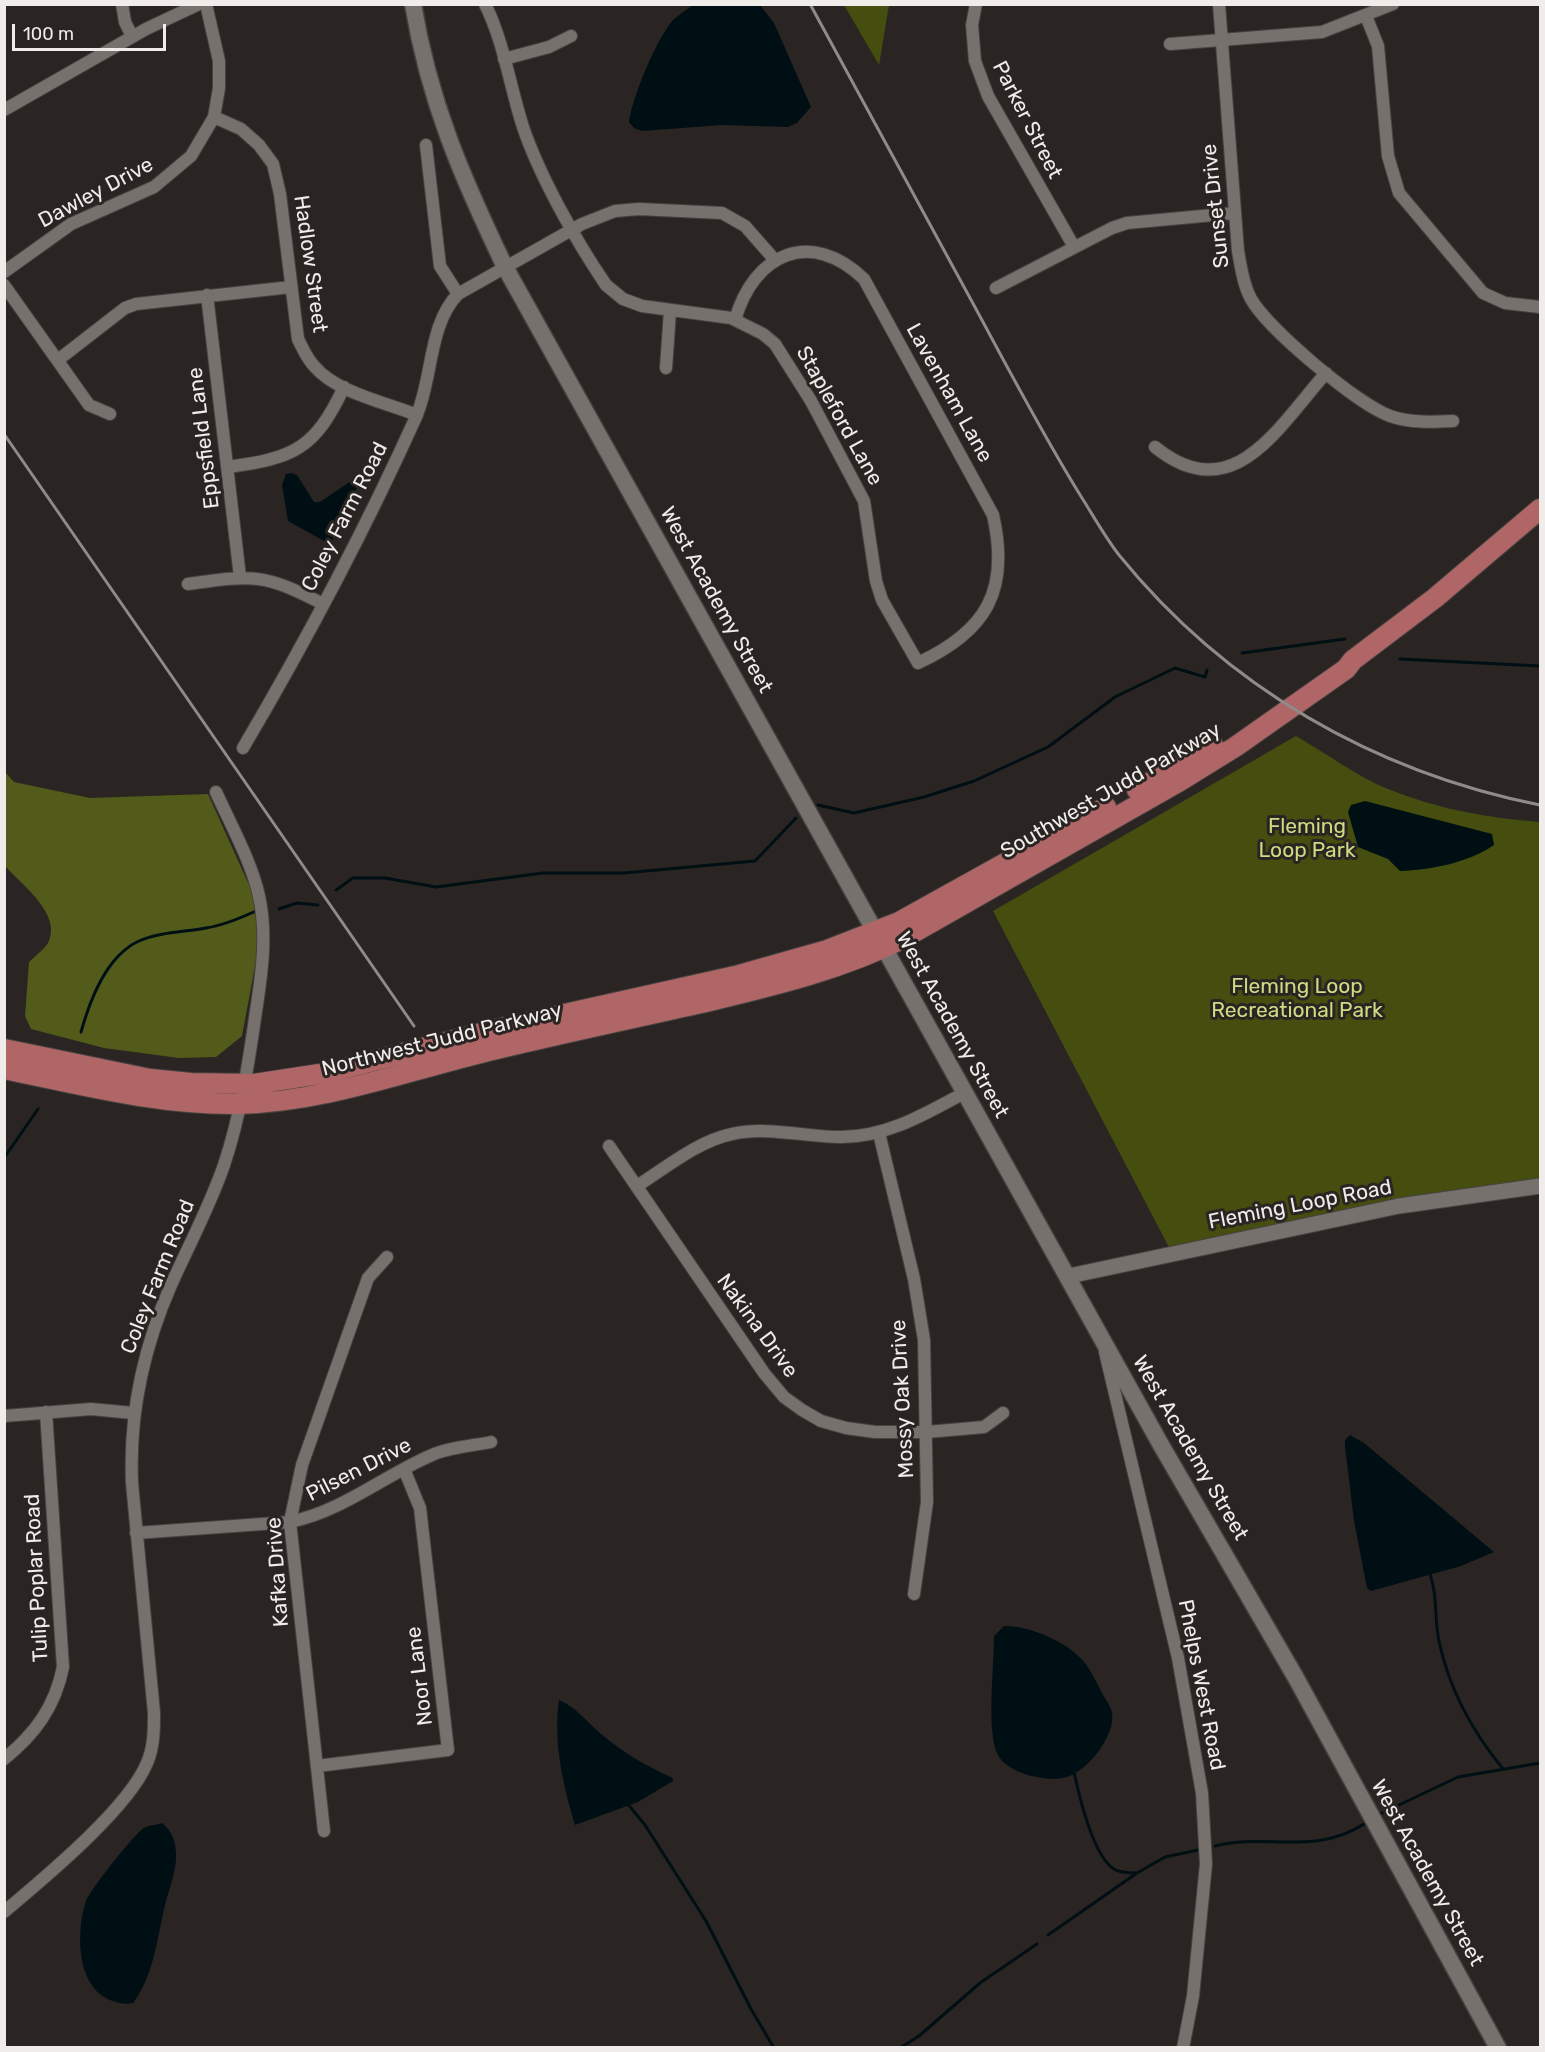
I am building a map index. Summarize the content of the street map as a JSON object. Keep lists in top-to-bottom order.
{
  "streets": {
    "highway": ["Southwest Judd Parkway", "Northwest Judd Parkway"],
    "main road": ["West Academy Street"],
    "street": [
      "Parker Street",
      "Dawley Drive",
      "Sunset Drive",
      "Hadlow Street",
      "Lavenham Lane",
      "Stapleford Lane",
      "Eppsfield Lane",
      "Coley Farm Road",
      "Fleming Loop Road",
      "Nakina Drive",
      "Mossy Oak Drive",
      "Pilsen Drive",
      "Kafka Drive",
      "Tulip Poplar Road",
      "Noor Lane",
      "Phelps West Road"
    ]
  },
  "crossings": [
    ["Dawley Drive", "Hadlow Street"],
    ["Hadlow Street", "Coley Farm Road"],
    ["Lavenham Lane", "Stapleford Lane"],
    ["Lavenham Lane", "Coley Farm Road"],
    ["Stapleford Lane", "Coley Farm Road"],
    ["Coley Farm Road", "West Academy Street"],
    ["Coley Farm Road", "Northwest Judd Parkway"],
    ["Coley Farm Road", "Pilsen Drive"],
    ["West Academy Street", "Southwest Judd Parkway"],
    ["West Academy Street", "Northwest Judd Parkway"],
    ["West Academy Street", "Fleming Loop Road"],
    ["West Academy Street", "Phelps West Road"],
    ["Southwest Judd Parkway", "Northwest Judd Parkway"],
    ["Nakina Drive", "Mossy Oak Drive"],
    ["Pilsen Drive", "Kafka Drive"],
    ["Pilsen Drive", "Noor Lane"],
    ["Kafka Drive", "Noor Lane"]
  ],
  "parks": ["Fleming Loop Park", "Fleming Loop Recreational Park"],
  "scale_bar": "100 m"
}
